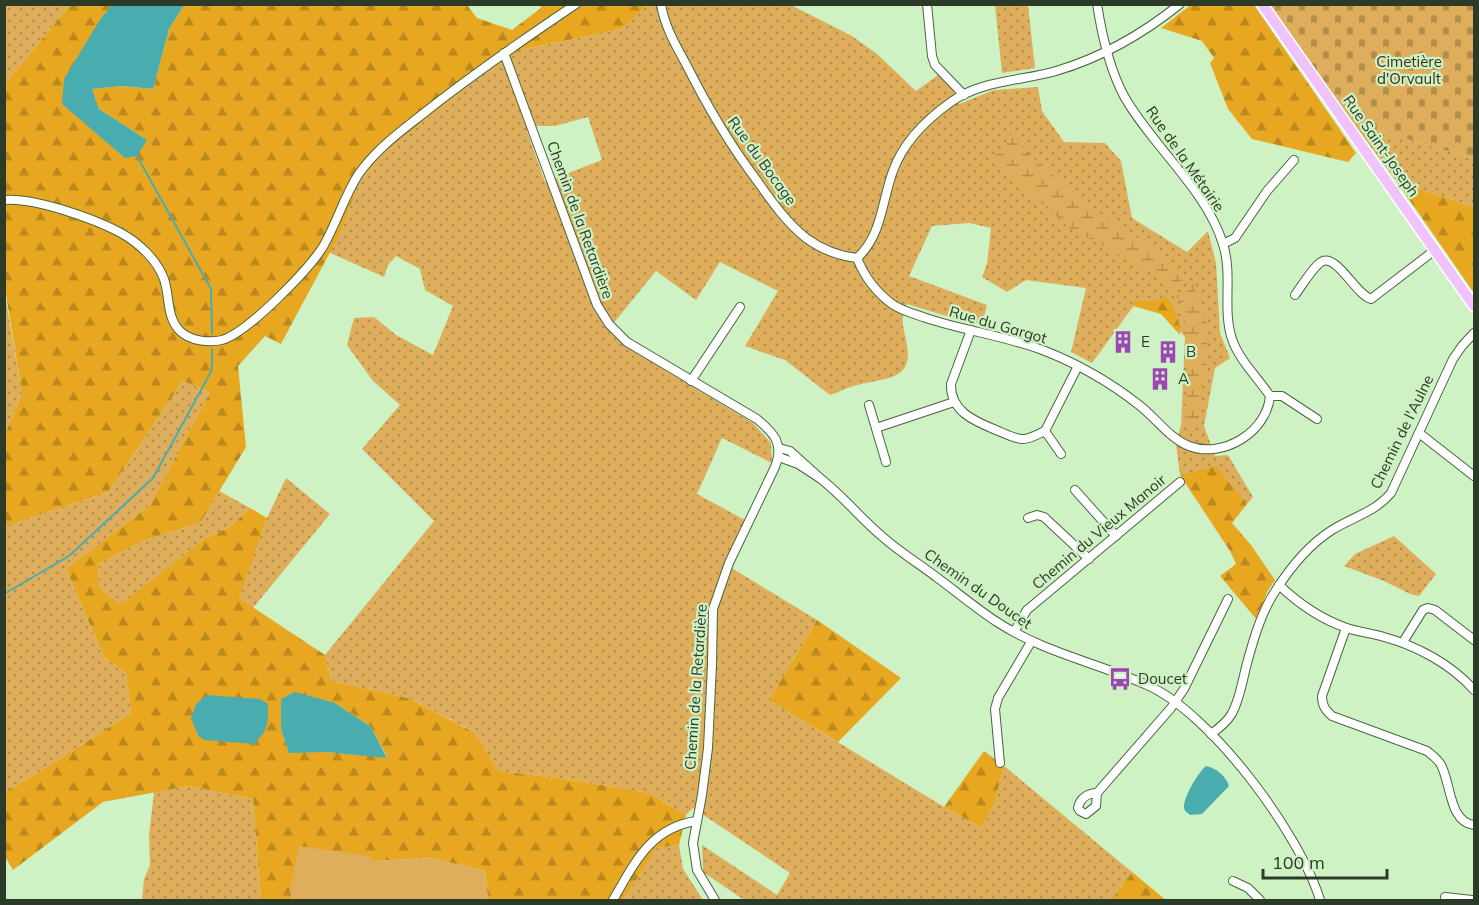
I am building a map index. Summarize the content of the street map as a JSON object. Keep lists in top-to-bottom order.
{
  "streets": {
    "main road": ["Rue Saint-Joseph"],
    "street": [
      "Rue de la Métairie",
      "Rue du Bocage",
      "Chemin de la Retardière",
      "Rue du Gargot",
      "Chemin de l'Aulne",
      "Chemin du Vieux Manoir",
      "Chemin du Doucet"
    ]
  },
  "crossings": [
    ["Rue de la Métairie", "Rue du Gargot"],
    ["Rue du Bocage", "Rue du Gargot"],
    ["Chemin de la Retardière", "Chemin du Doucet"],
    ["Chemin de l'Aulne", "Chemin du Doucet"],
    ["Chemin du Vieux Manoir", "Chemin du Doucet"]
  ],
  "parks": ["Cimetière d'Orvault"],
  "places": {
    "building": ["E", "B", "A"],
    "bus stop": ["Doucet"]
  },
  "scale_bar": "100 m"
}
